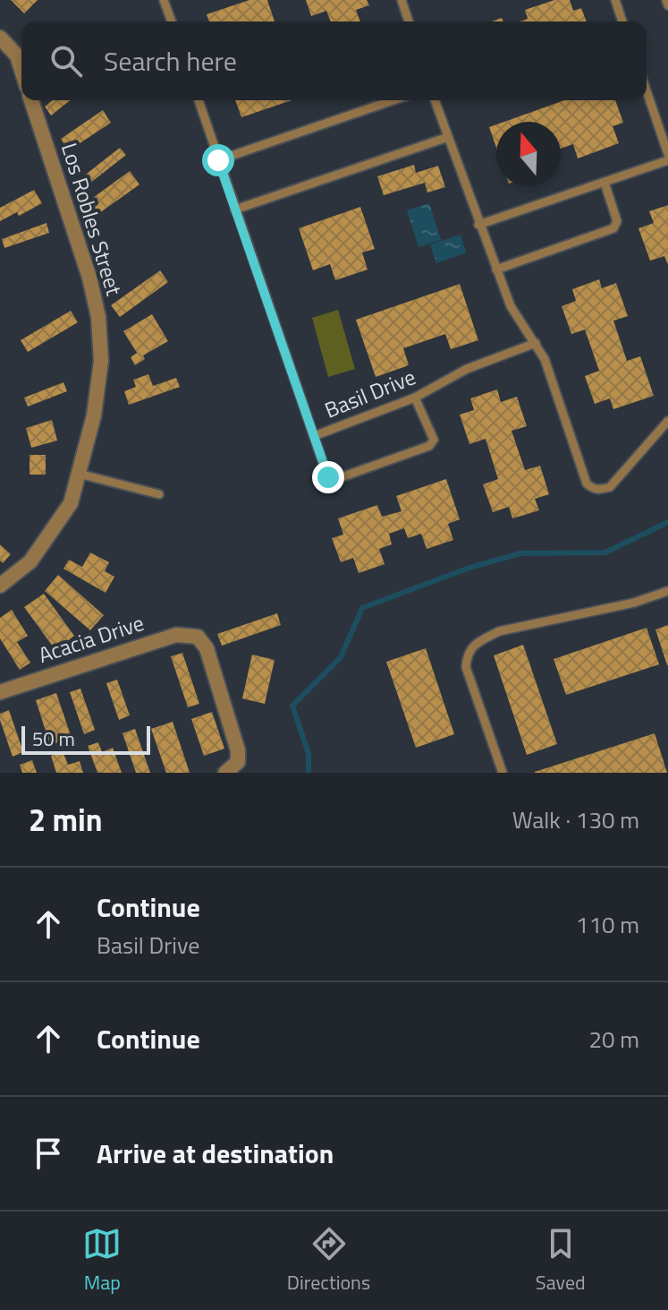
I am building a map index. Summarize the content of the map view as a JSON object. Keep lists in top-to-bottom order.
{
  "streets": {
    "street": ["Los Robles Street", "Acacia Drive"],
    "lane": ["Basil Drive"]
  },
  "scale_bar": "50 m",
  "north": "top",
  "page": {
    "search": "Search here",
    "scale": "50 m",
    "heading": ["2 min", "Walk · 130 m"],
    "list": [
      ["Continue", "Basil Drive", "110 m"],
      ["Continue", "20 m"],
      "Arrive at destination"
    ],
    "nav": ["Map", "Directions", "Saved"]
  }
}
